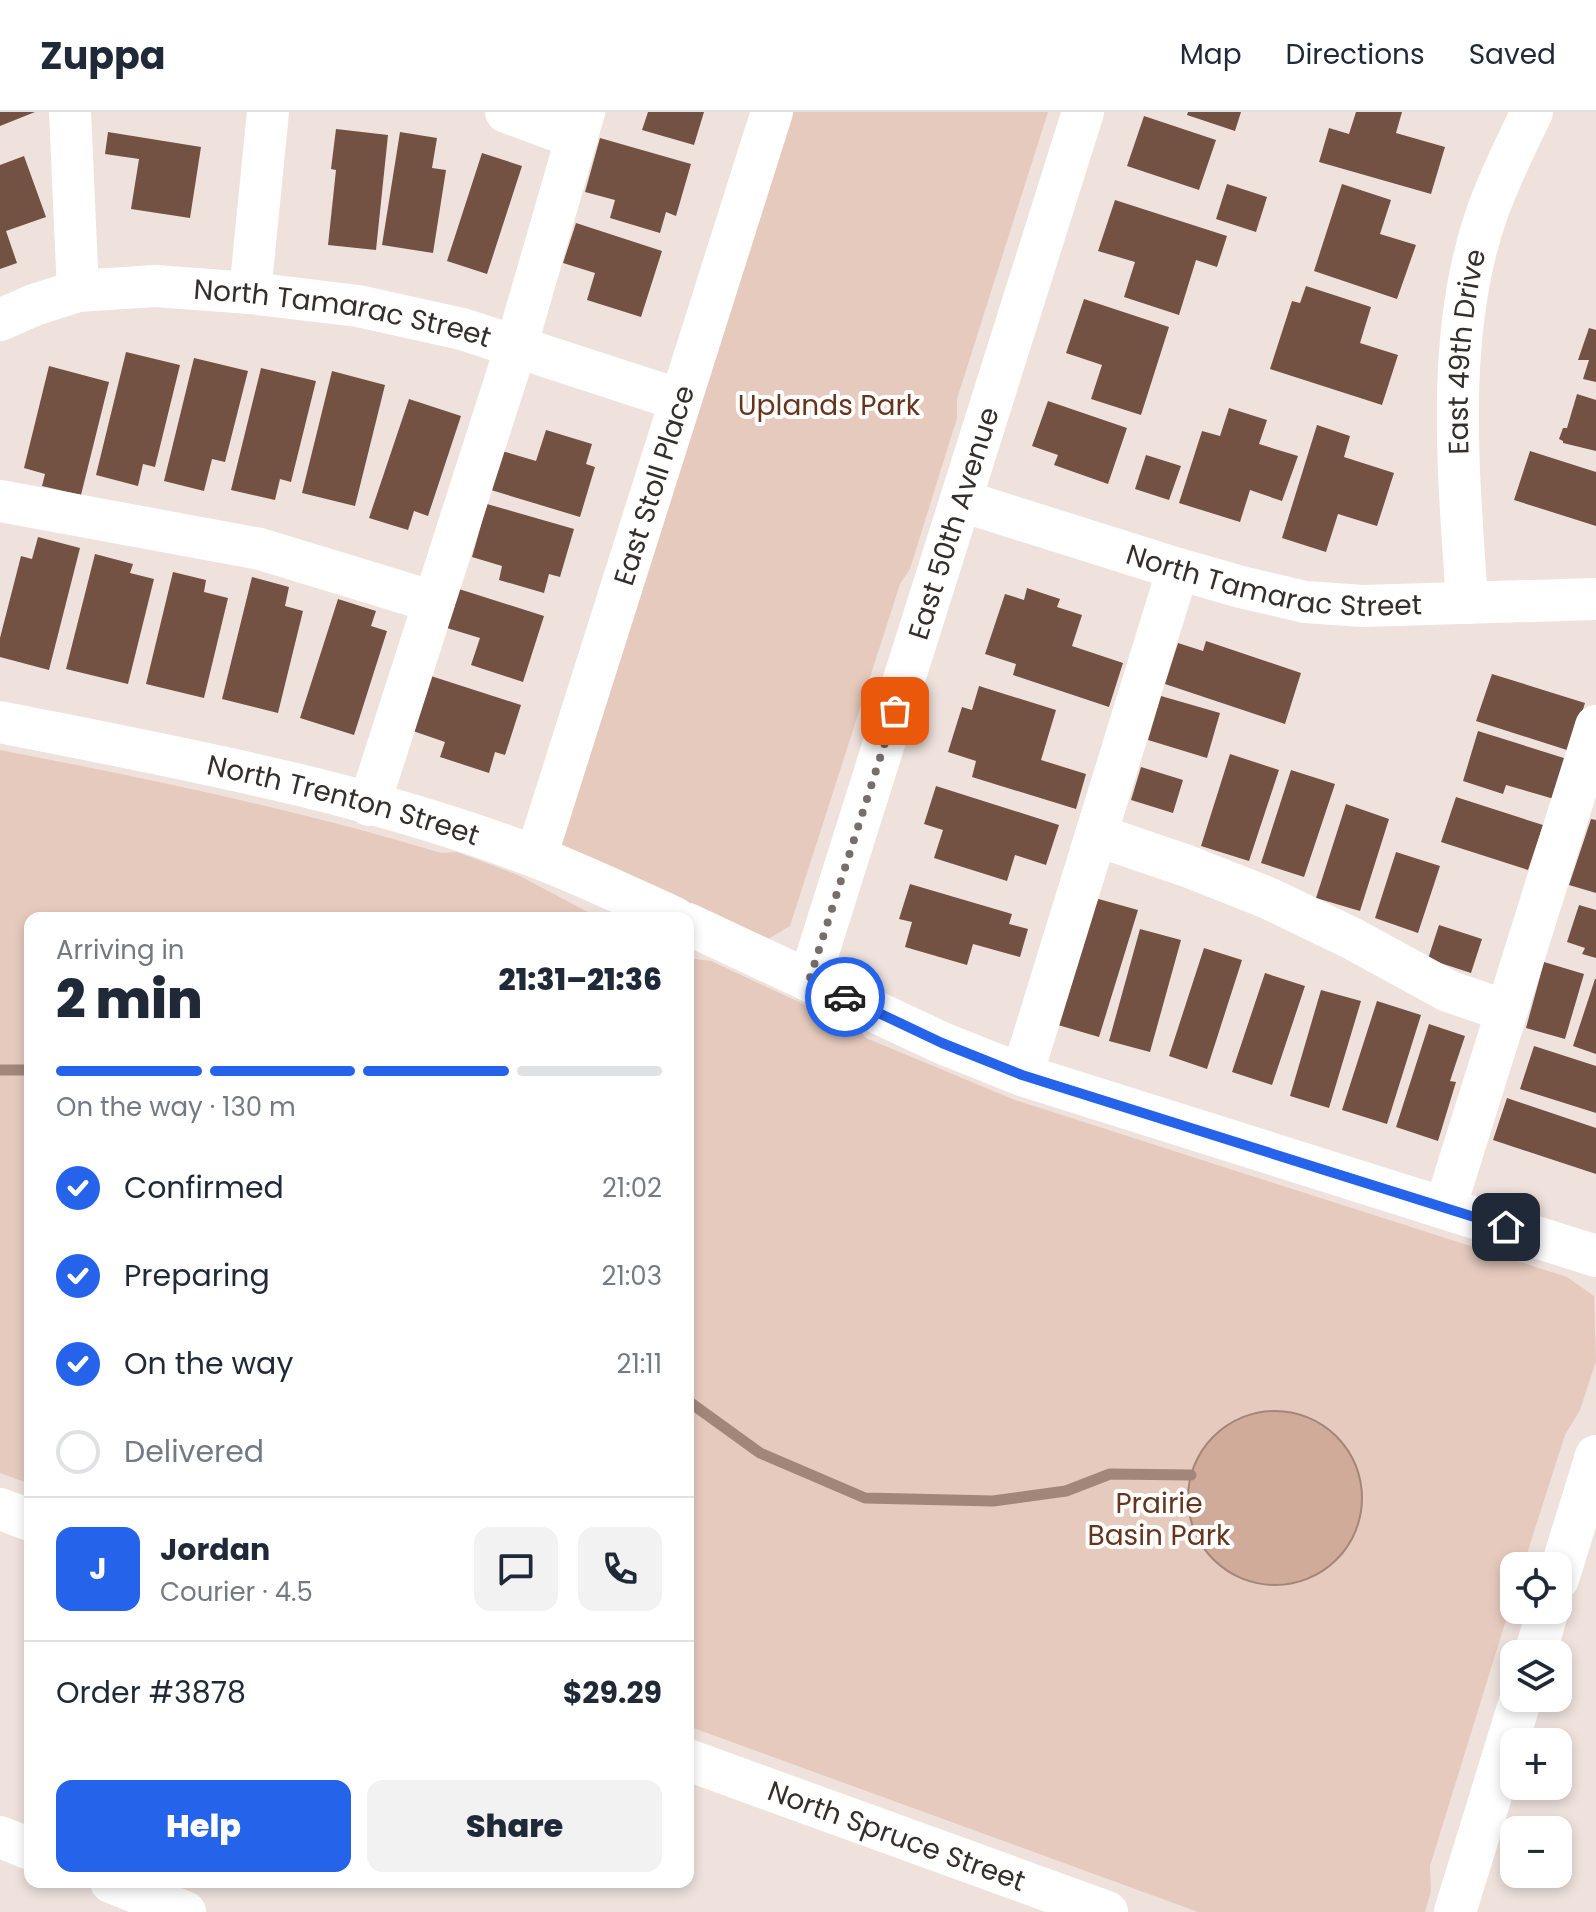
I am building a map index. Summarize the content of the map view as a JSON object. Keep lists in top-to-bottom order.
{
  "streets": {
    "street": [
      "North Tamarac Street",
      "East 49th Drive",
      "East Stoll Place",
      "East 50th Avenue",
      "North Trenton Street",
      "North Spruce Street"
    ]
  },
  "crossings": [
    ["North Tamarac Street", "East 49th Drive"],
    ["North Tamarac Street", "East Stoll Place"],
    ["North Tamarac Street", "East 50th Avenue"],
    ["East Stoll Place", "North Trenton Street"]
  ],
  "parks": ["Uplands Park", "Prairie Basin Park"],
  "page": {
    "header": "Zuppa",
    "nav": ["Map", "Directions", "Saved"],
    "heading": ["2 min", "Arriving in", "21:31–21:36"],
    "panel": [
      "Jordan",
      "Courier · 4.5",
      "Order #3878",
      "$29.29"
    ],
    "bar": "On the way · 130 m",
    "list": [
      ["Confirmed", "21:02"],
      ["Preparing", "21:03"],
      ["On the way", "21:11"],
      "Delivered"
    ],
    "round": "J",
    "map_buttons": ["+", "−"],
    "buttons": ["Help", "Share"]
  }
}
